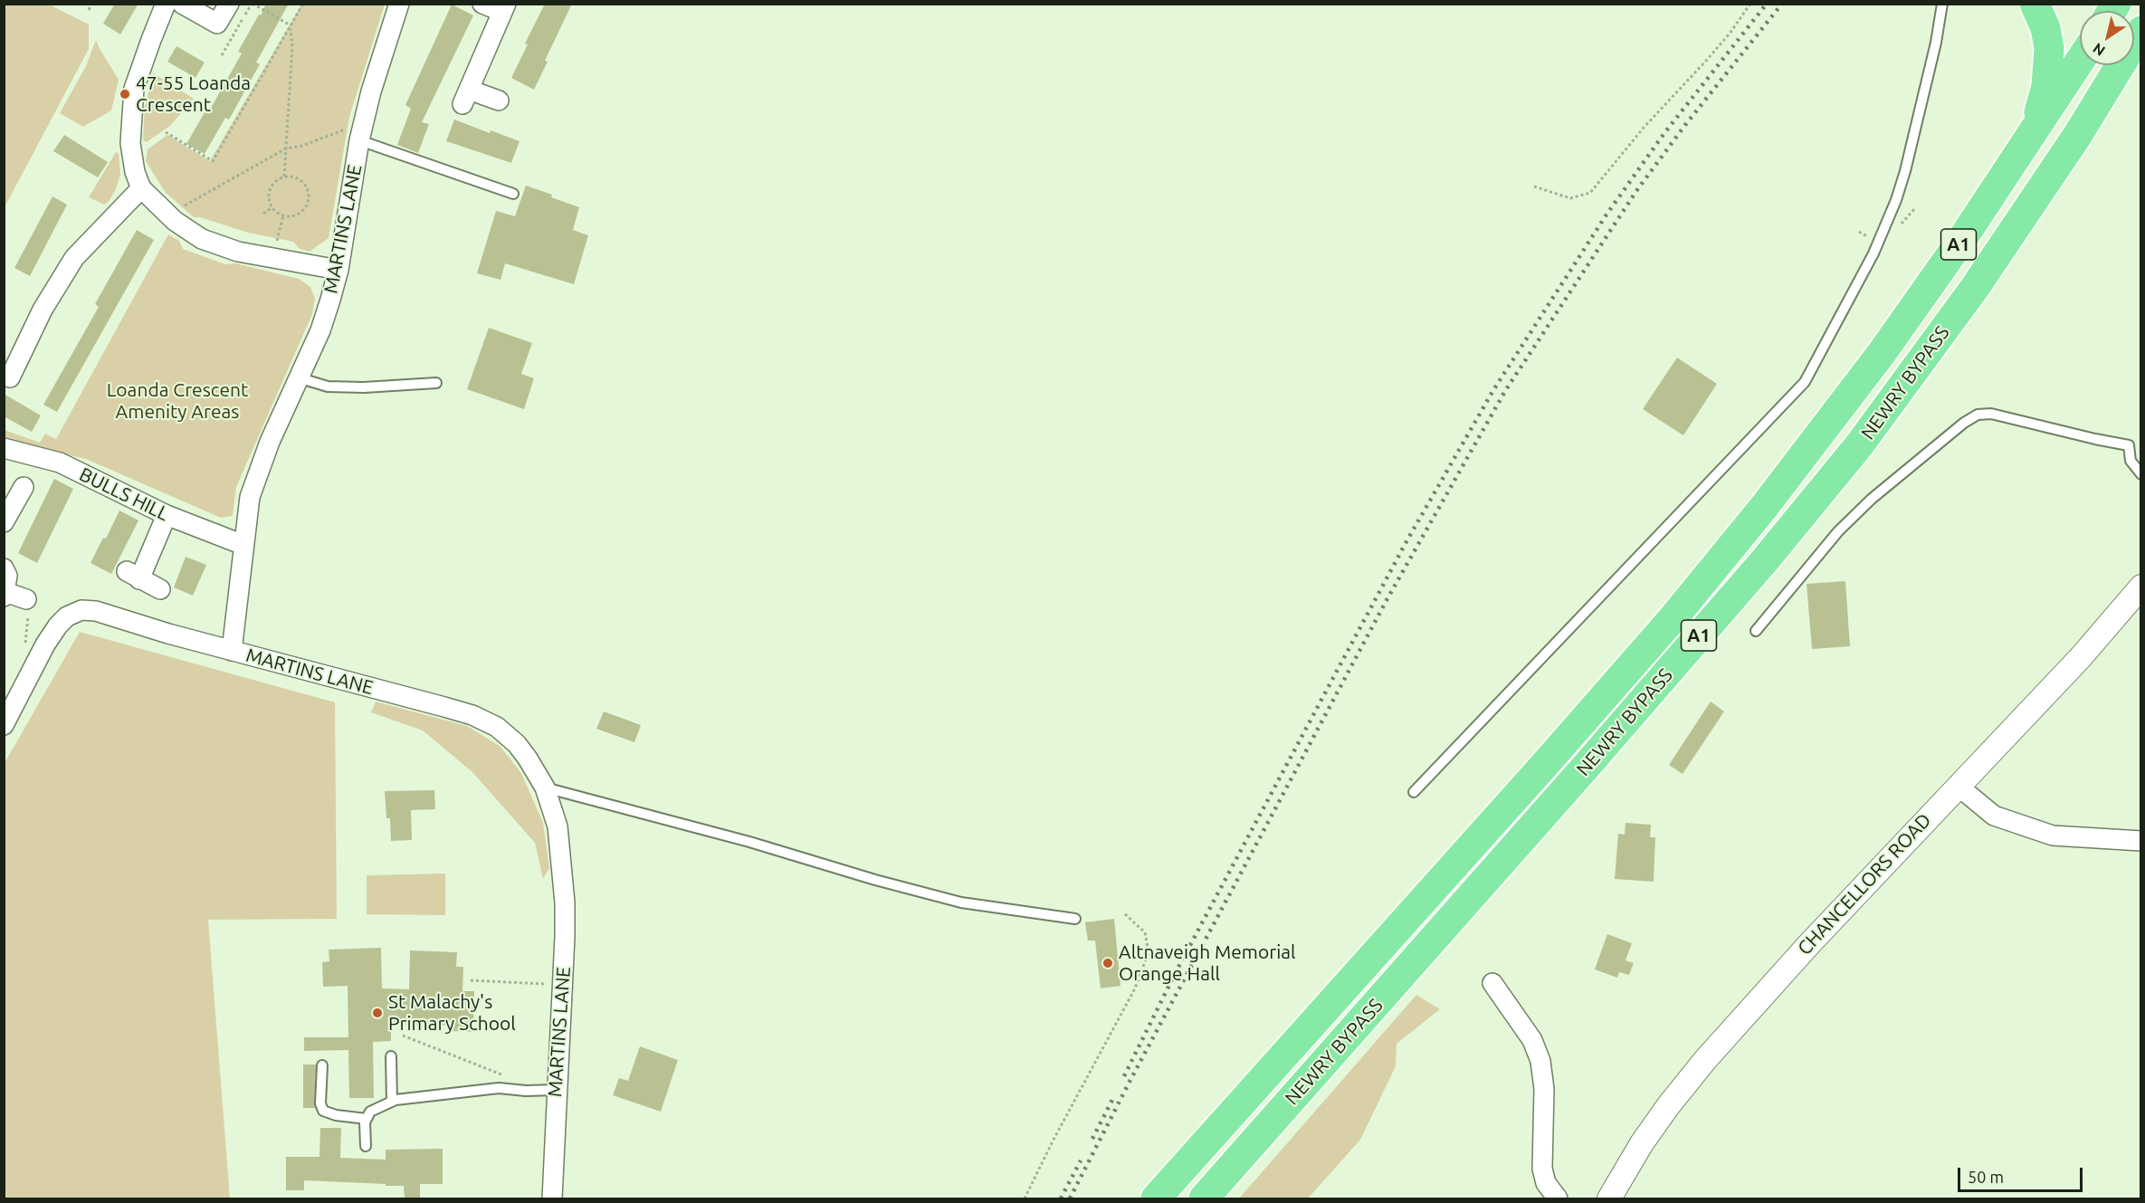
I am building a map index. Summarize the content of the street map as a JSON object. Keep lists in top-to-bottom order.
{
  "streets": {
    "highway": ["A1", "NEWRY BYPASS"],
    "street": ["MARTINS LANE", "BULLS HILL", "CHANCELLORS ROAD"]
  },
  "crossings": [
    ["MARTINS LANE", "BULLS HILL"]
  ],
  "parks": ["Loanda Crescent Amenity Areas"],
  "places": ["47-55 Loanda Crescent", "Altnaveigh Memorial Orange Hall", "St Malachy's Primary School"],
  "scale_bar": "50 m",
  "north": "bottom left"
}
